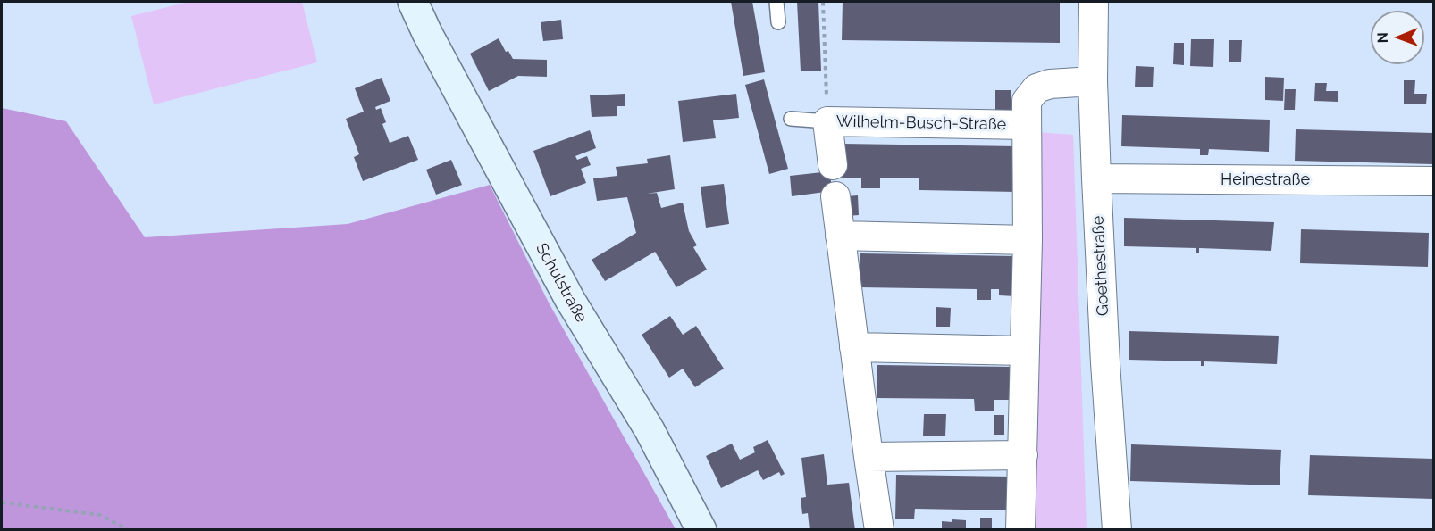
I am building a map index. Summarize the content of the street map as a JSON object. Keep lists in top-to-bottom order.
{
  "streets": {
    "main road": ["Schulstraße"],
    "street": ["Wilhelm-Busch-Straße", "Heinestraße", "Goethestraße"]
  },
  "crossings": [
    ["Wilhelm-Busch-Straße", "Goethestraße"],
    ["Heinestraße", "Goethestraße"]
  ],
  "north": "left"
}
